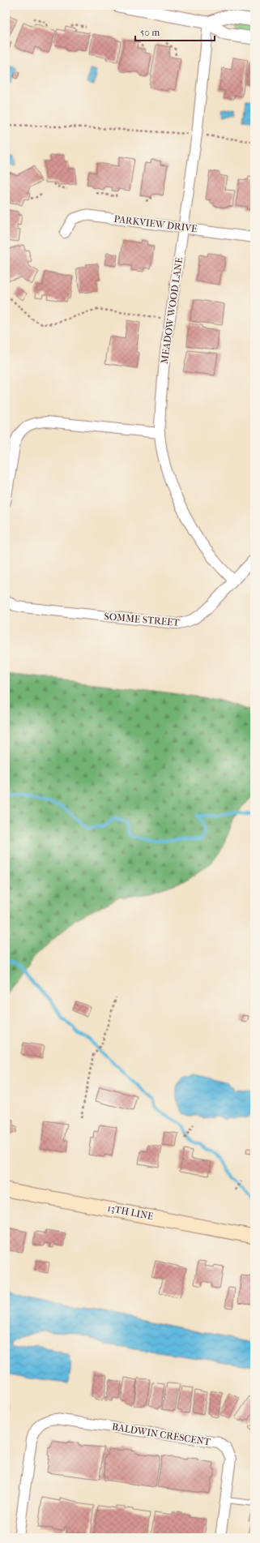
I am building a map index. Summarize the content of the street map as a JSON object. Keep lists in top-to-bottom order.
{
  "streets": {
    "main road": ["13TH LINE"],
    "street": [
      "PARKVIEW DRIVE",
      "MEADOW WOOD LANE",
      "SOMME STREET",
      "BALDWIN CRESCENT"
    ]
  },
  "crossings": [
    ["PARKVIEW DRIVE", "MEADOW WOOD LANE"],
    ["MEADOW WOOD LANE", "SOMME STREET"]
  ],
  "scale_bar": "50 m"
}
